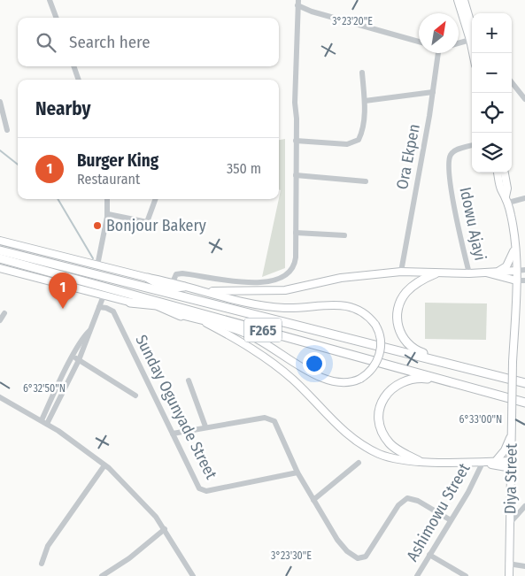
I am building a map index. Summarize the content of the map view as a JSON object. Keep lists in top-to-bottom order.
{
  "streets": {
    "highway": ["F265"],
    "main road": ["Diya Street"],
    "street": [
      "Ora Ekpen",
      "Idowu Ajayi",
      "Sunday Ogunyade Street",
      "Ashimowu Street"
    ]
  },
  "places": ["Bonjour Bakery"],
  "north": "top right",
  "page": {
    "map_buttons": ["+", "−"],
    "search": "Search here",
    "heading": "Nearby",
    "list": [
      {
        "mark": "1",
        "name": "Burger King",
        "note": "Restaurant",
        "value": "350 m"
      }
    ],
    "pins": "1"
  },
  "coordinates": [
    "3°23'20\"E",
    "6°32'50\"N",
    "6°33'00\"N",
    "3°23'30\"E"
  ]
}
